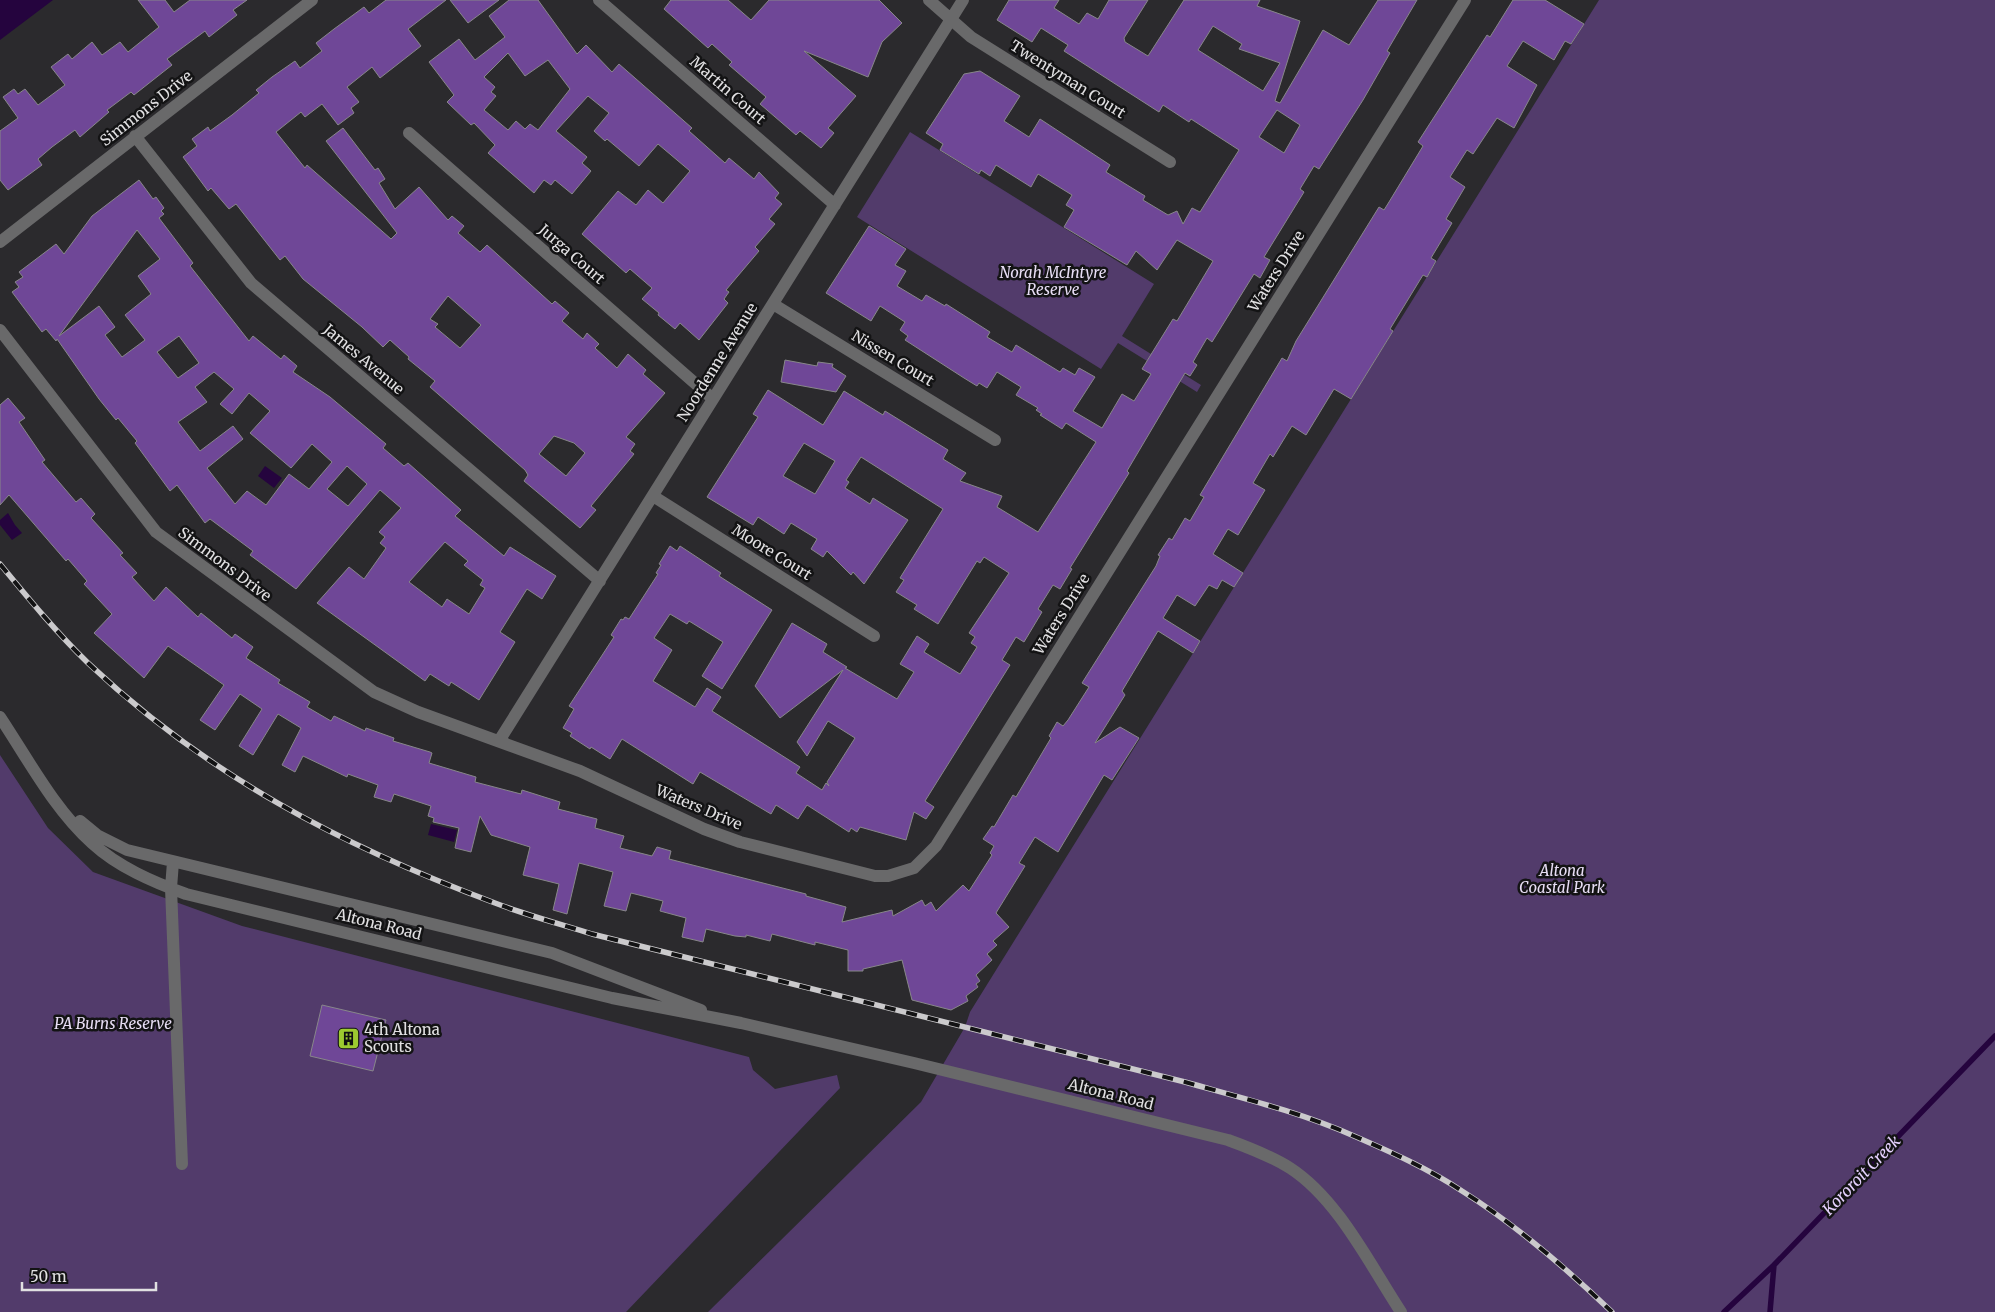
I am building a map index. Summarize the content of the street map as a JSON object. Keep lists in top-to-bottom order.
{
  "streets": {
    "street": [
      "Twentyman Court",
      "Martin Court",
      "Simmons Drive",
      "Jurga Court",
      "Waters Drive",
      "Nissen Court",
      "James Avenue",
      "Noordenne Avenue",
      "Moore Court",
      "Altona Road"
    ]
  },
  "crossings": [
    ["Twentyman Court", "Noordenne Avenue"],
    ["Martin Court", "Noordenne Avenue"],
    ["Simmons Drive", "Waters Drive"],
    ["Simmons Drive", "James Avenue"],
    ["Simmons Drive", "Noordenne Avenue"],
    ["Jurga Court", "Noordenne Avenue"],
    ["Waters Drive", "Noordenne Avenue"],
    ["Nissen Court", "Noordenne Avenue"],
    ["James Avenue", "Noordenne Avenue"],
    ["Noordenne Avenue", "Moore Court"]
  ],
  "water": ["Kororoit Creek"],
  "parks": ["Norah McIntyre Reserve", "Altona Coastal Park", "PA Burns Reserve"],
  "places": {
    "building": ["4th Altona Scouts"]
  },
  "scale_bar": "50 m"
}
